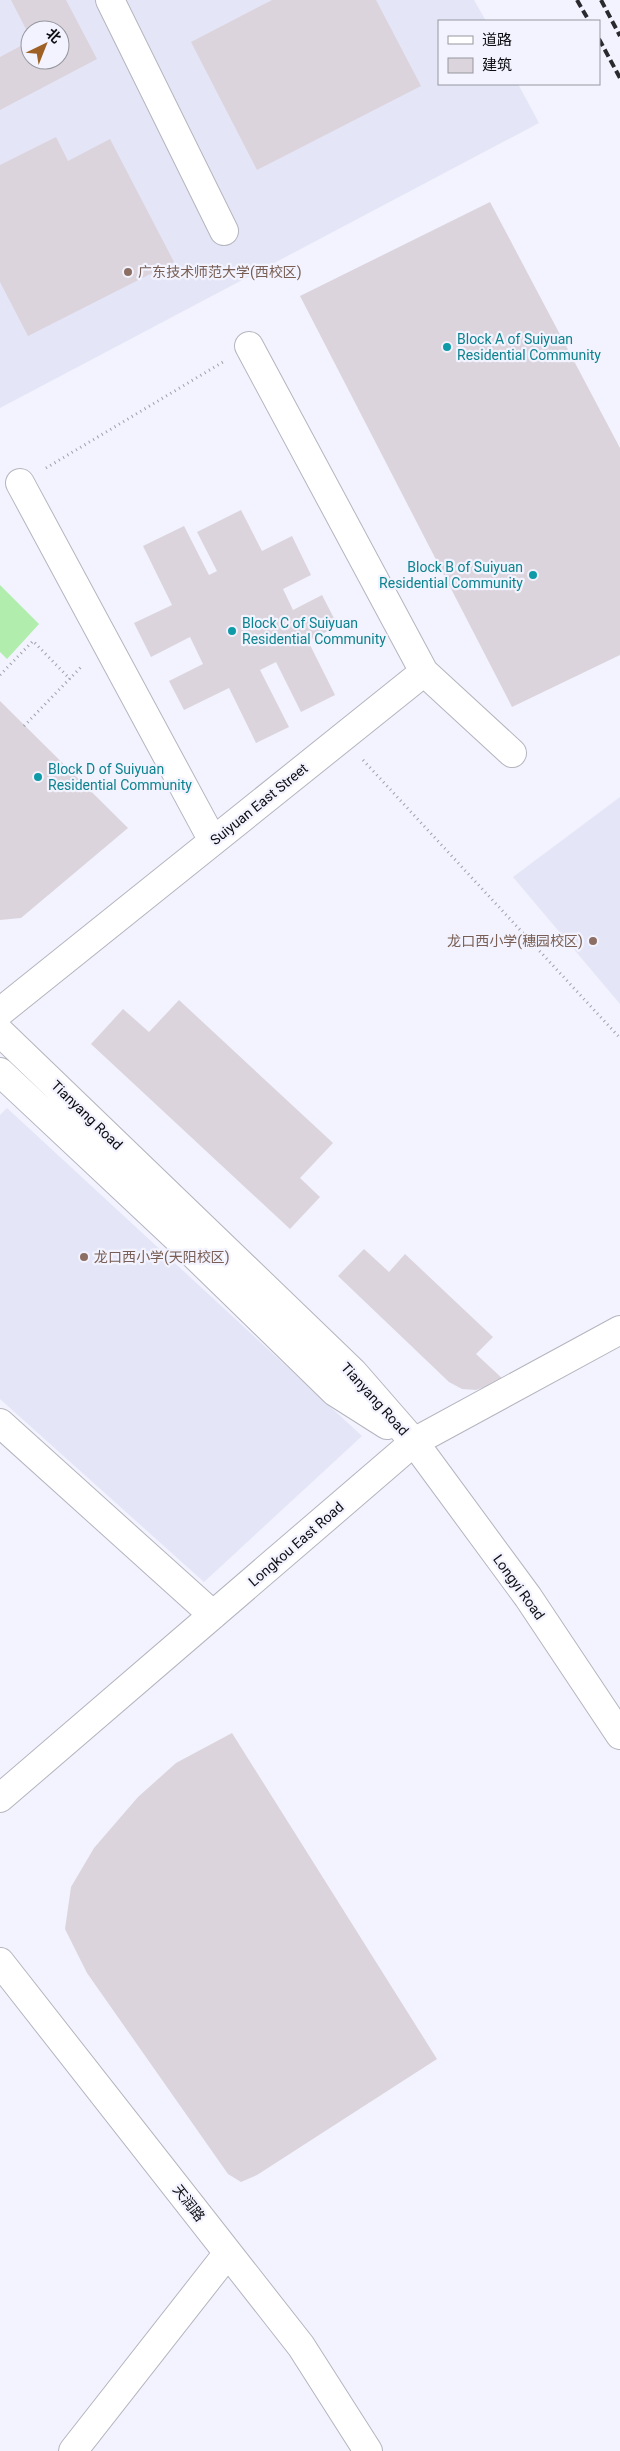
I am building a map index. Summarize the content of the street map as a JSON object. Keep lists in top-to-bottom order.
{
  "streets": {
    "street": [
      "Suiyuan East Street",
      "Tianyang Road",
      "Longkou East Road",
      "Longyi Road",
      "天润路"
    ]
  },
  "crossings": [
    ["Tianyang Road", "Longkou East Road"],
    ["Tianyang Road", "Longyi Road"],
    ["Longkou East Road", "Longyi Road"]
  ],
  "places": [
    "广东技术师范大学(西校区)",
    "Block A of Suiyuan Residential Community",
    "Block B of Suiyuan Residential Community",
    "Block C of Suiyuan Residential Community",
    "Block D of Suiyuan Residential Community",
    "龙口西小学(穗园校区)",
    "龙口西小学(天阳校区)"
  ],
  "legend": ["道路", "建筑"],
  "north": "top right"
}
